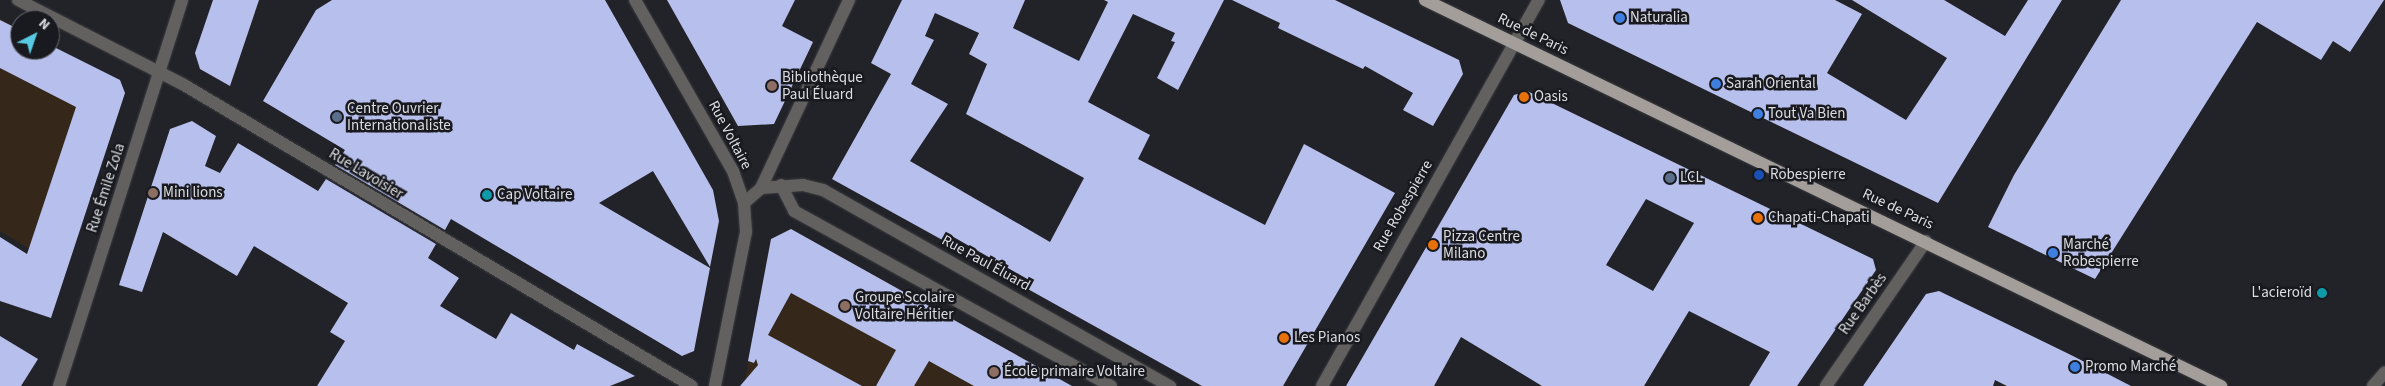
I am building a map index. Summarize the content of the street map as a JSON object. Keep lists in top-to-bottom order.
{
  "streets": {
    "main road": ["Rue de Paris"],
    "street": [
      "Rue Voltaire",
      "Rue Lavoisier",
      "Rue Émile Zola",
      "Rue Robespierre",
      "Rue Paul Éluard",
      "Rue Barbès"
    ]
  },
  "crossings": [
    ["Rue de Paris", "Rue Robespierre"],
    ["Rue de Paris", "Rue Barbès"],
    ["Rue Lavoisier", "Rue Émile Zola"]
  ],
  "places": [
    "Naturalia",
    "Sarah Oriental",
    "Bibliothèque Paul Éluard",
    "Oasis",
    "Tout Va Bien",
    "Centre Ouvrier Internationaliste",
    "Robespierre",
    "LCL",
    "Mini lions",
    "Cap Voltaire",
    "Chapati-Chapati",
    "Pizza Centre Milano",
    "Marché Robespierre",
    "L'acieroïd",
    "Groupe Scolaire Voltaire Héritier",
    "Les Pianos",
    "Promo Marché",
    "École primaire Voltaire"
  ],
  "north": "top right"
}
